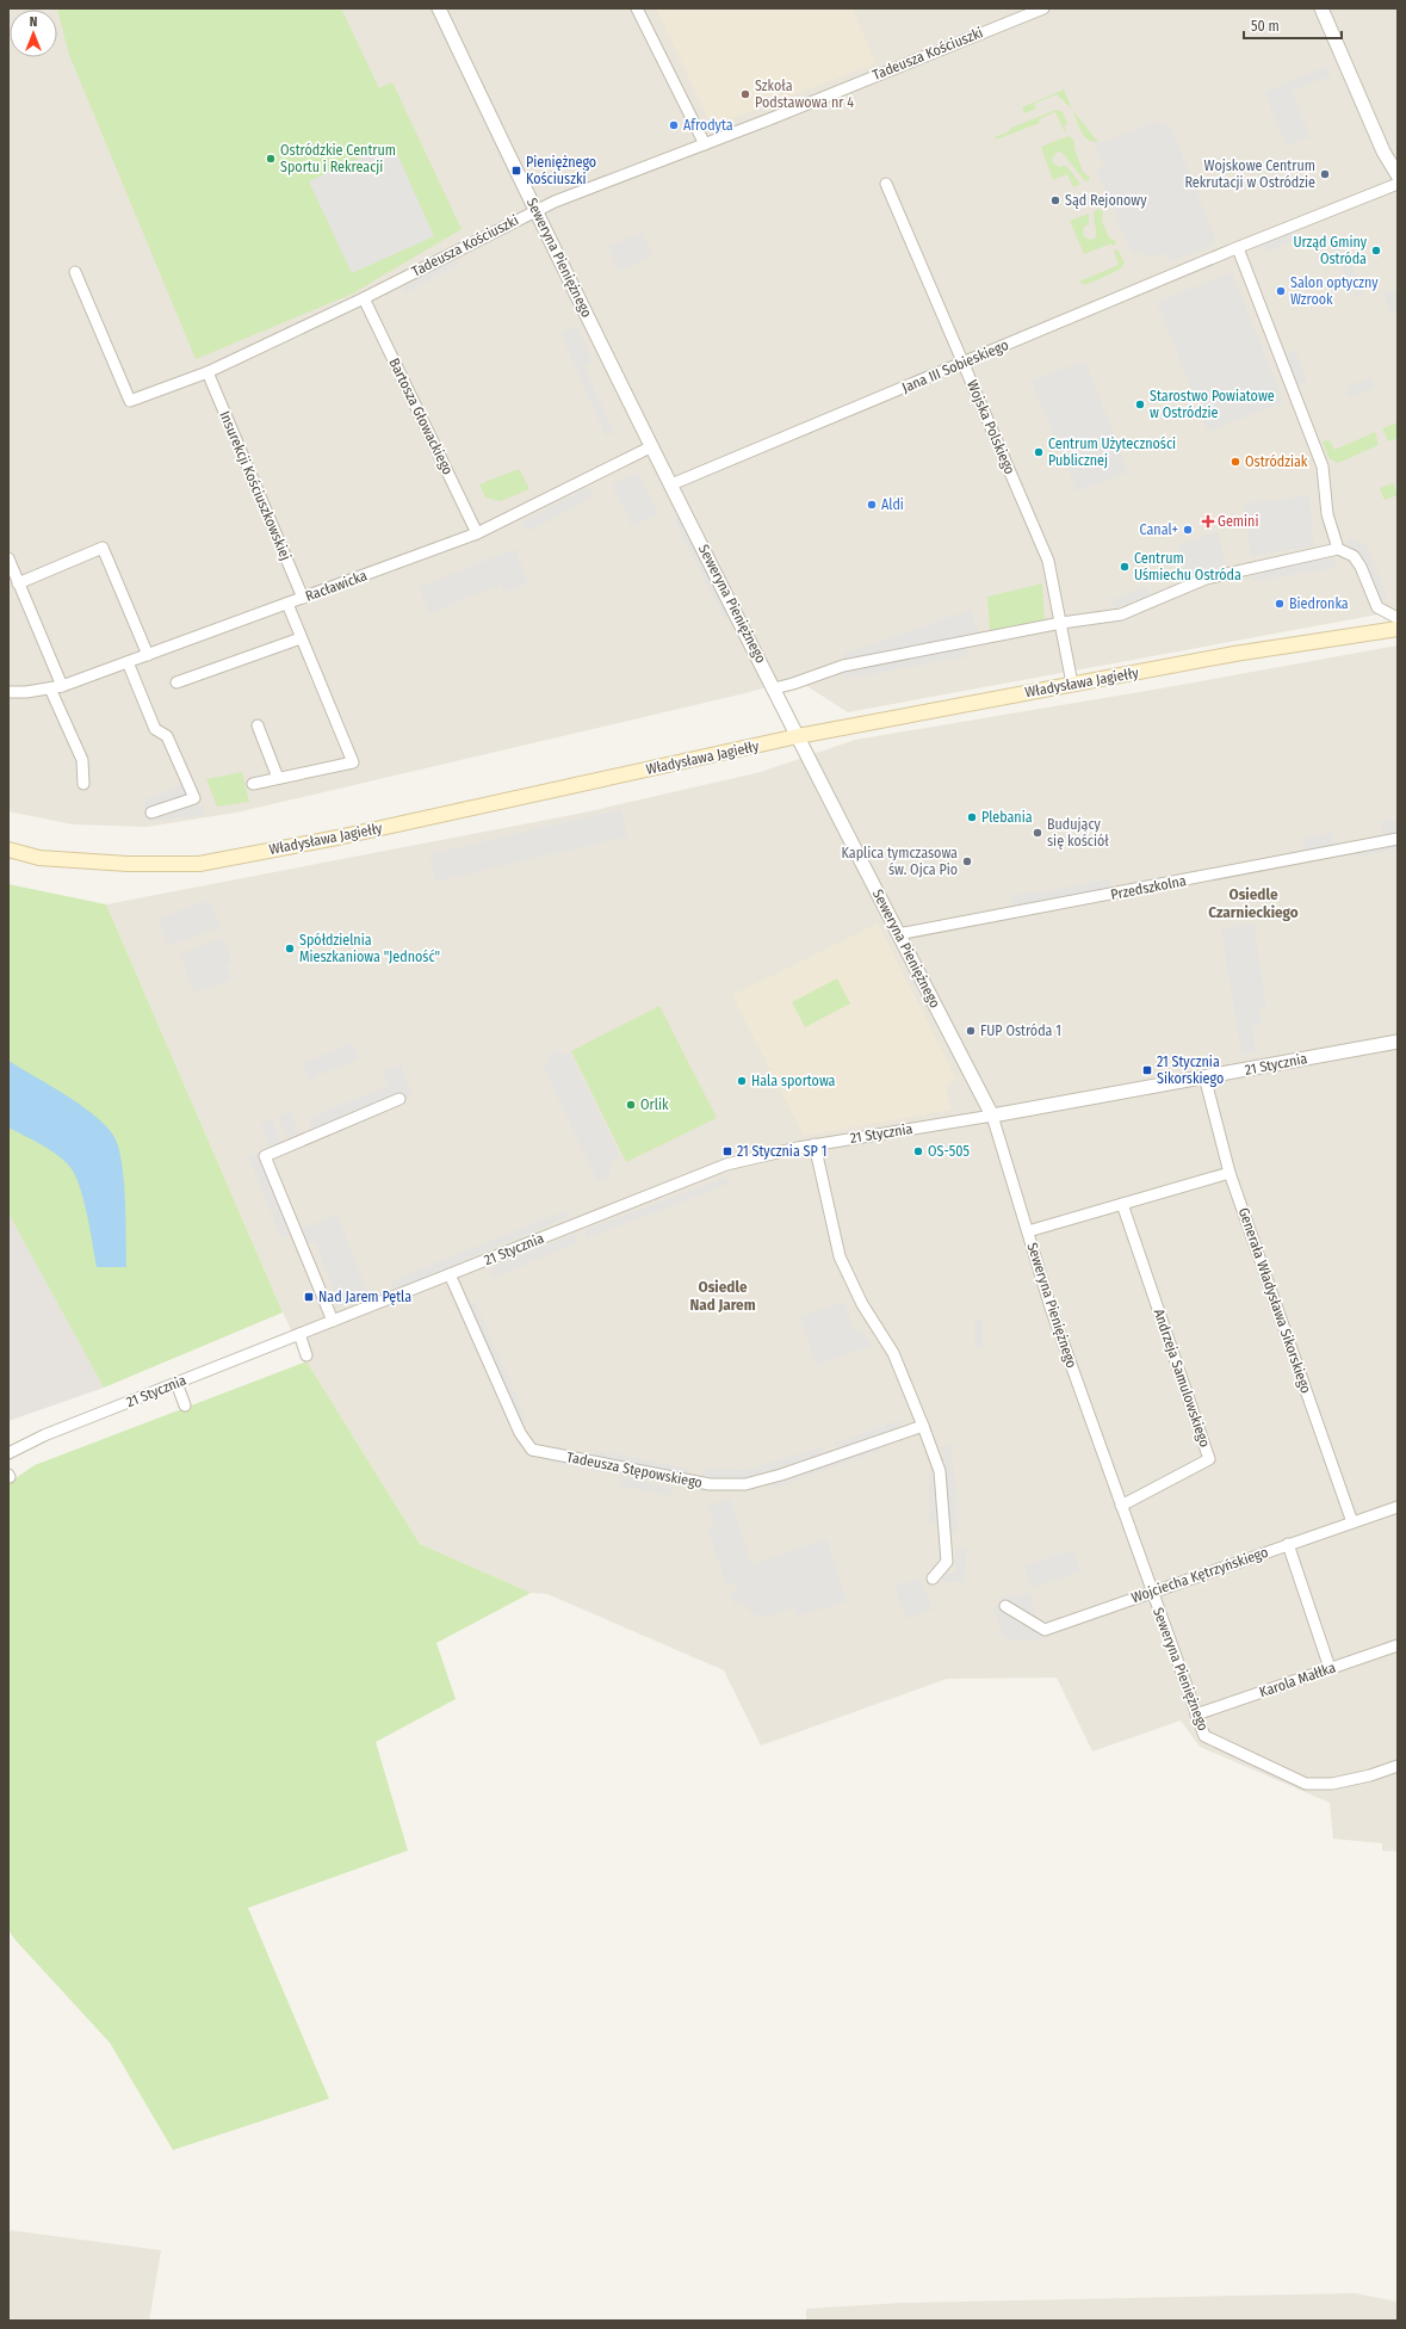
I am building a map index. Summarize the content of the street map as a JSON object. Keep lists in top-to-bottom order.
{
  "streets": {
    "main road": ["Władysława Jagiełły"],
    "street": [
      "Tadeusza Kościuszki",
      "Seweryna Pieniężnego",
      "Jana III Sobieskiego",
      "Bartosza Głowackiego",
      "Wojska Polskiego",
      "Insurekcji Kościuszkowskiej",
      "Racławicka",
      "Przedszkolna",
      "21 Stycznia",
      "Generała Władysława Sikorskiego",
      "Andrzeja Samulowskiego",
      "Tadeusza Stępowskiego",
      "Wojciecha Kętrzyńskiego",
      "Karola Małłka"
    ]
  },
  "crossings": [
    ["Tadeusza Kościuszki", "Seweryna Pieniężnego"],
    ["Tadeusza Kościuszki", "Bartosza Głowackiego"],
    ["Tadeusza Kościuszki", "Insurekcji Kościuszkowskiej"],
    ["Seweryna Pieniężnego", "Jana III Sobieskiego"],
    ["Seweryna Pieniężnego", "Racławicka"],
    ["Seweryna Pieniężnego", "Władysława Jagiełły"],
    ["Seweryna Pieniężnego", "Przedszkolna"],
    ["Seweryna Pieniężnego", "21 Stycznia"],
    ["Seweryna Pieniężnego", "Andrzeja Samulowskiego"],
    ["Seweryna Pieniężnego", "Wojciecha Kętrzyńskiego"],
    ["Seweryna Pieniężnego", "Karola Małłka"],
    ["Jana III Sobieskiego", "Wojska Polskiego"],
    ["Bartosza Głowackiego", "Racławicka"],
    ["Wojska Polskiego", "Władysława Jagiełły"],
    ["Insurekcji Kościuszkowskiej", "Racławicka"],
    ["21 Stycznia", "Generała Władysława Sikorskiego"],
    ["21 Stycznia", "Tadeusza Stępowskiego"],
    ["Generała Władysława Sikorskiego", "Wojciecha Kętrzyńskiego"]
  ],
  "districts": ["Osiedle Czarnieckiego", "Osiedle Nad Jarem"],
  "places": {
    "other": [
      "Szkoła Podstawowa nr 4",
      "Afrodyta",
      "Ostródzkie Centrum Sportu i Rekreacji",
      "Wojskowe Centrum Rekrutacji w Ostródzie",
      "Sąd Rejonowy",
      "Urząd Gminy Ostróda",
      "Salon optyczny Wzrook",
      "Starostwo Powiatowe w Ostródzie",
      "Centrum Użyteczności Publicznej",
      "Ostródziak",
      "Aldi",
      "Canal+",
      "Centrum Uśmiechu Ostróda",
      "Biedronka",
      "Plebania",
      "Budujący się kościół",
      "Kaplica tymczasowa św. Ojca Pio",
      "Spółdzielnia Mieszkaniowa \"Jedność\"",
      "FUP Ostróda 1",
      "Hala sportowa",
      "Orlik",
      "OS-505"
    ],
    "transit": [
      "Pieniężnego Kościuszki",
      "21 Stycznia Sikorskiego",
      "21 Stycznia SP 1",
      "Nad Jarem Pętla"
    ],
    "health": ["Gemini"]
  },
  "scale_bar": "50 m",
  "north": "top"
}
